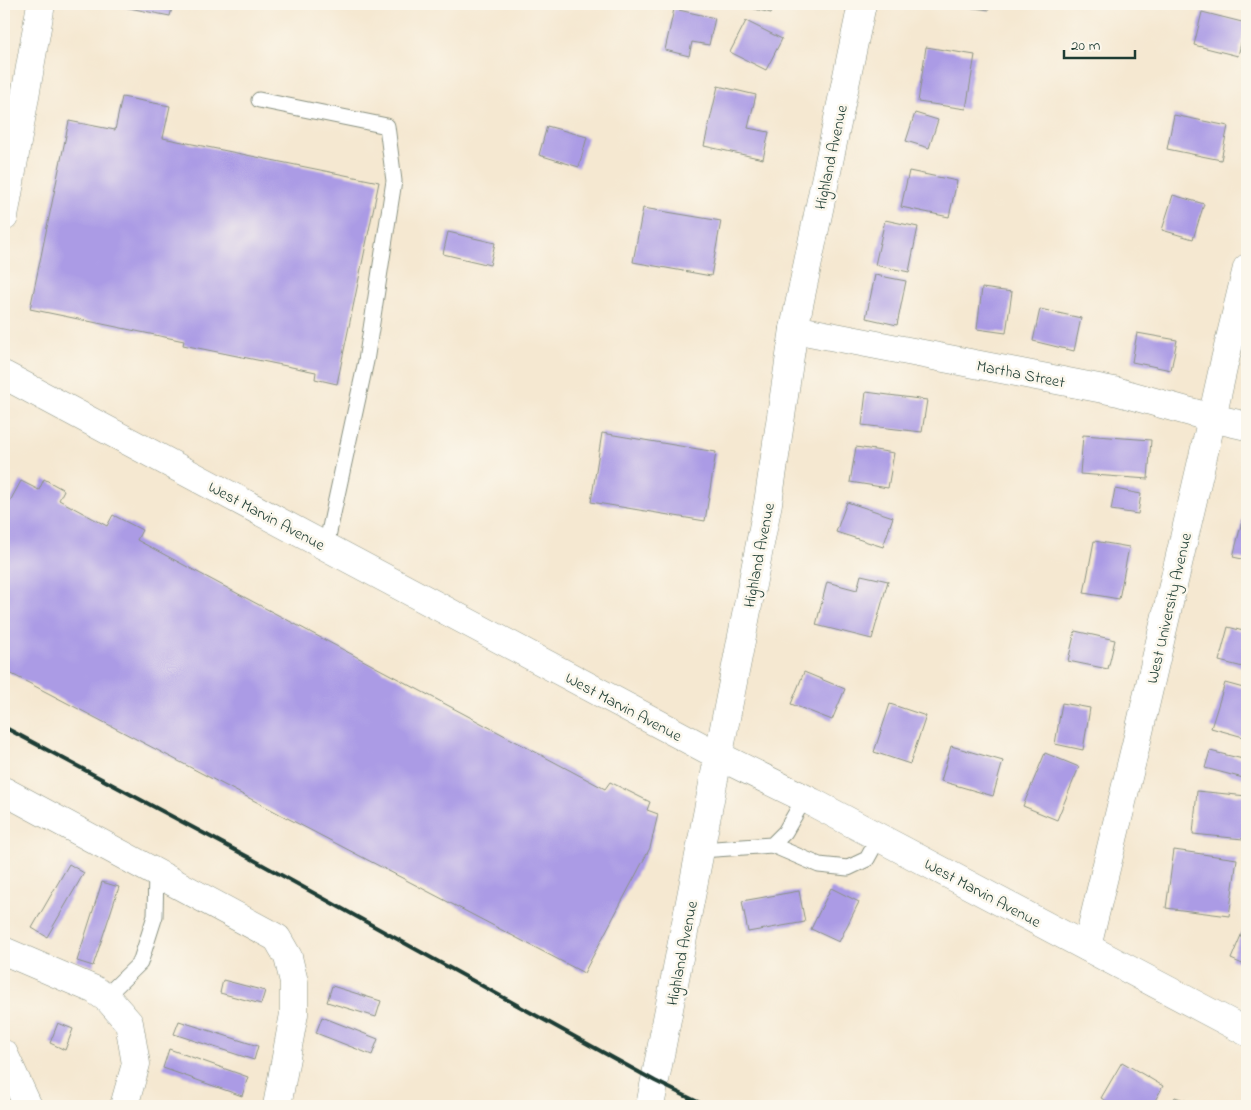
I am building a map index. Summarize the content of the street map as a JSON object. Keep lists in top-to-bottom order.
{
  "streets": {
    "street": [
      "Highland Avenue",
      "Martha Street",
      "West Marvin Avenue",
      "West University Avenue"
    ]
  },
  "crossings": [
    ["Highland Avenue", "Martha Street"],
    ["Highland Avenue", "West Marvin Avenue"],
    ["Martha Street", "West University Avenue"],
    ["West Marvin Avenue", "West University Avenue"]
  ],
  "scale_bar": "20 m"
}
